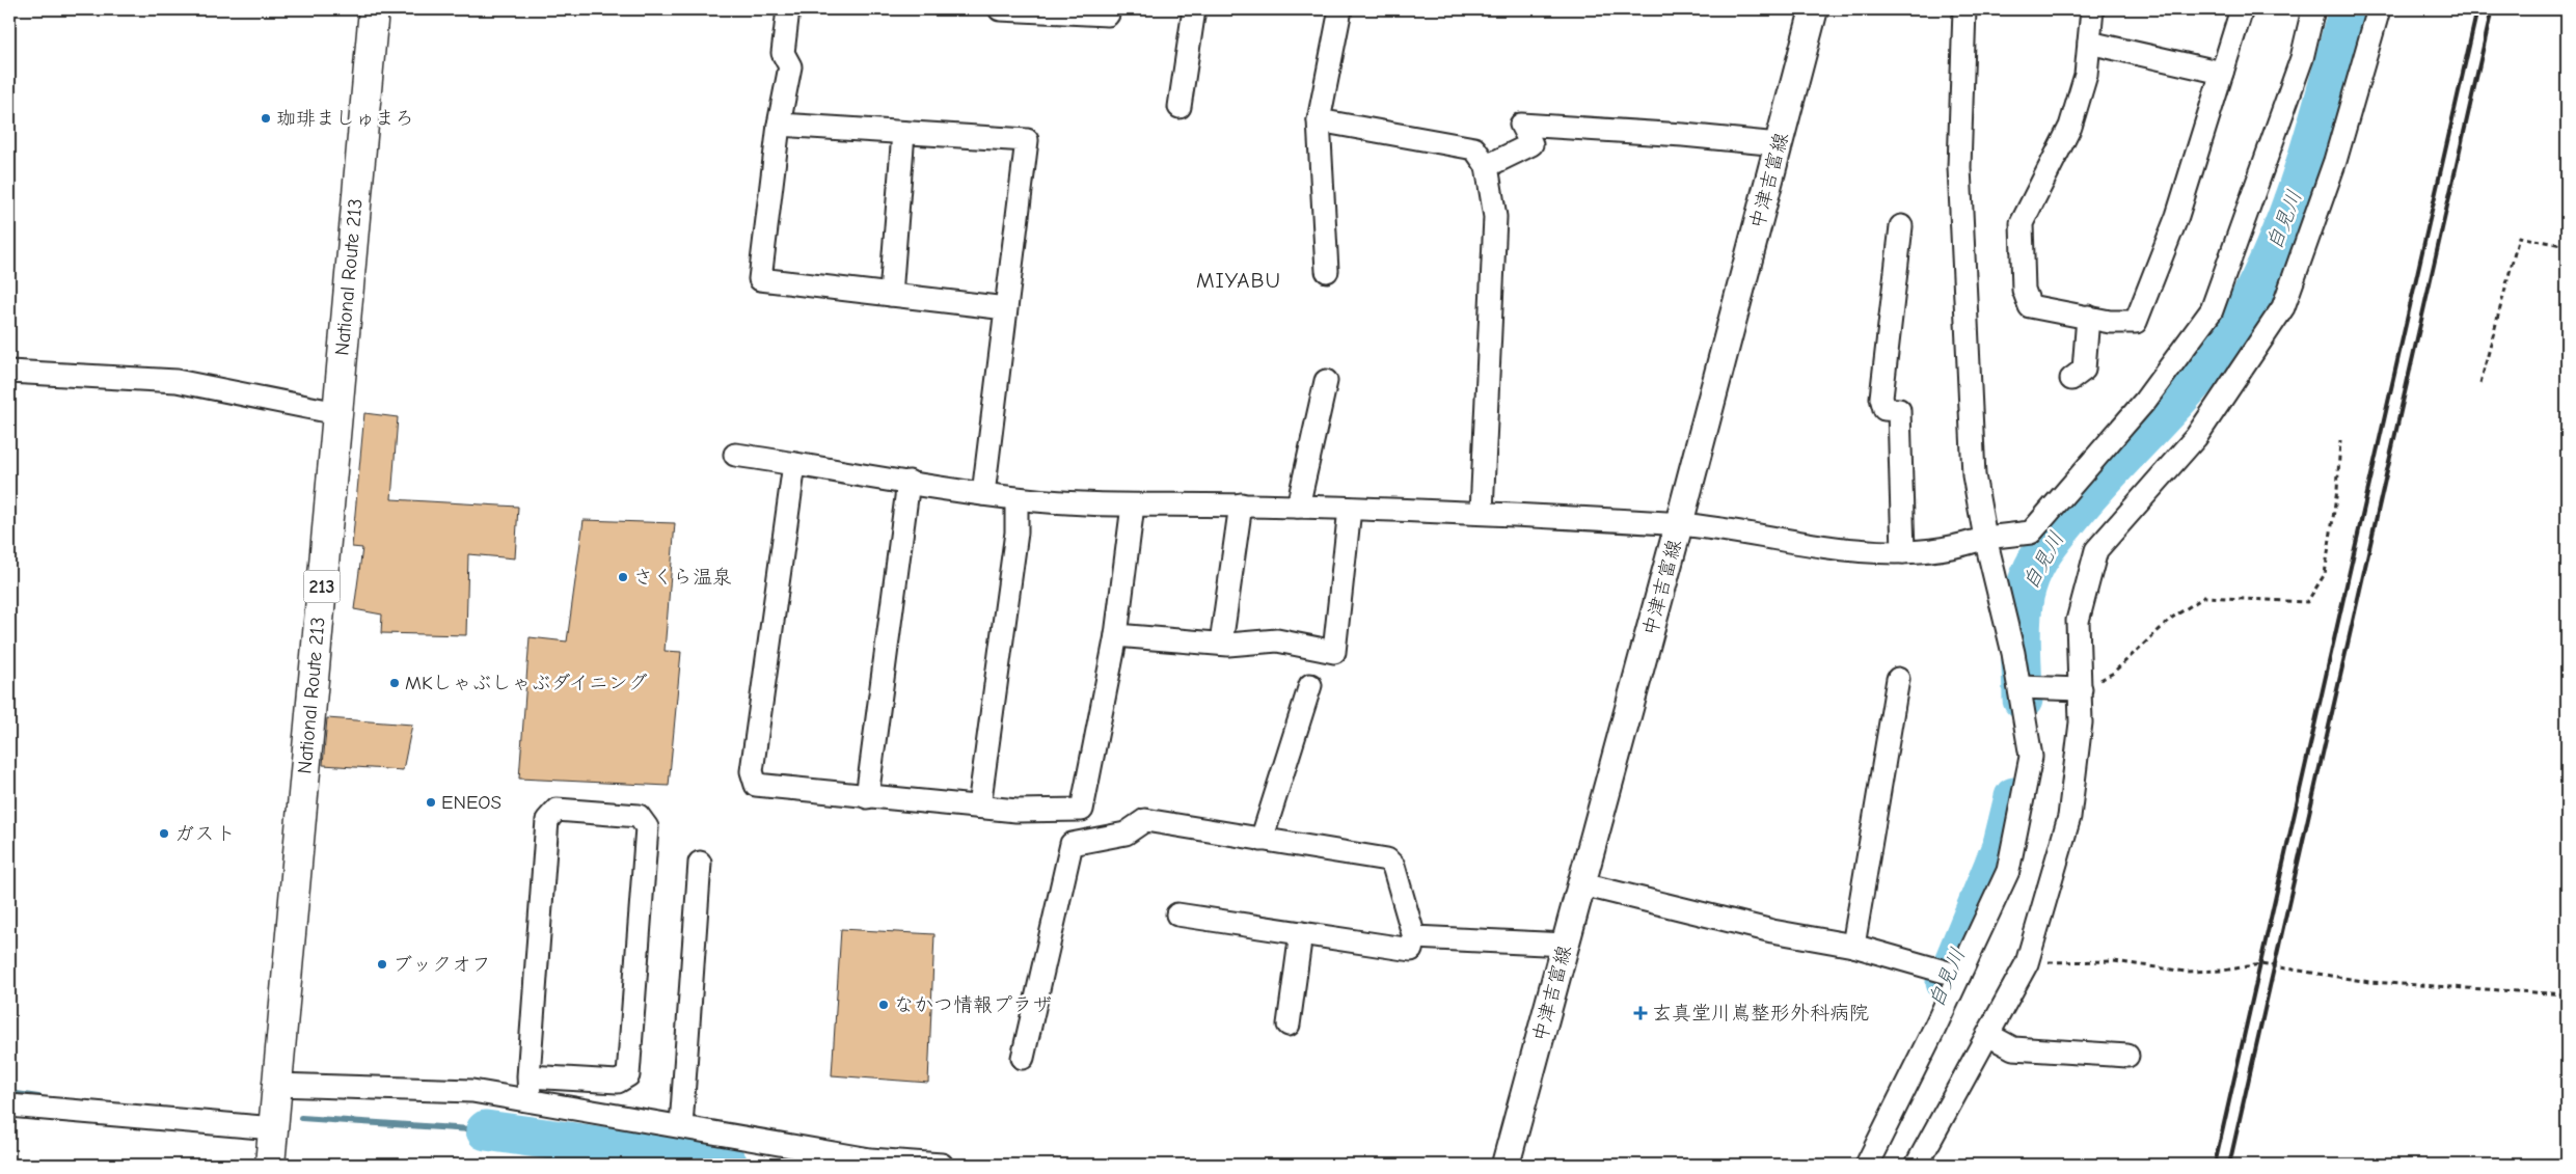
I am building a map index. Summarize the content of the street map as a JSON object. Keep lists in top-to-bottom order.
{
  "streets": {
    "highway": ["National Route 213", "213"],
    "main road": ["中津吉富線"]
  },
  "districts": ["MIYABU"],
  "water": ["自見川"],
  "places": {
    "other": [
      "珈琲ましゅまろ",
      "さくら温泉",
      "MKしゃぶしゃぶダイニング",
      "ENEOS",
      "ガスト",
      "ブックオフ",
      "なかつ情報プラザ"
    ],
    "health": ["玄真堂川嶌整形外科病院"]
  }
}
